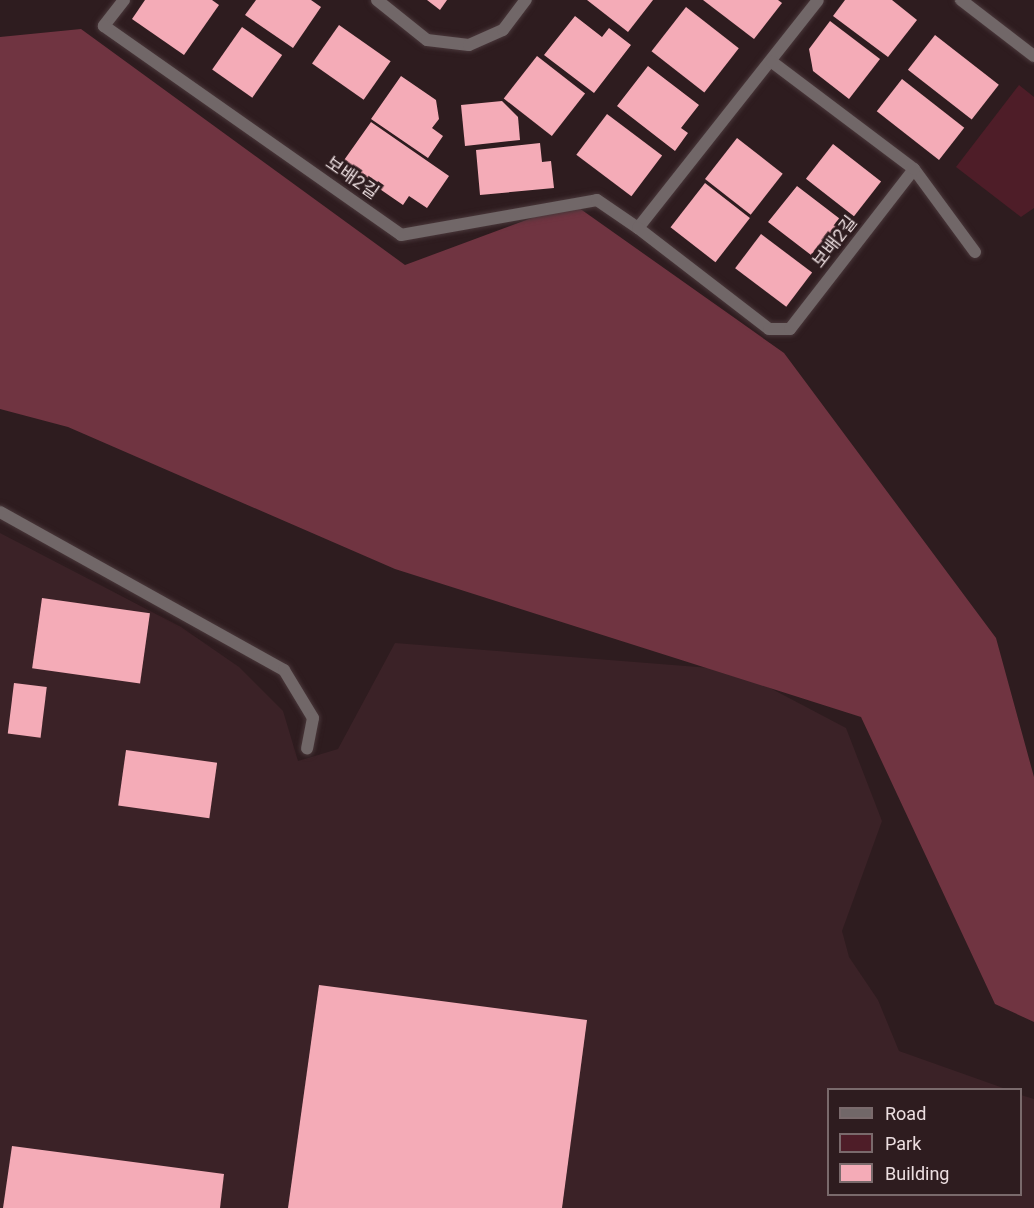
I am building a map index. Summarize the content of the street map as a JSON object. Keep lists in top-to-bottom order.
{
  "streets": {
    "street": ["보배2길"]
  },
  "legend": ["Road", "Park", "Building"]
}
